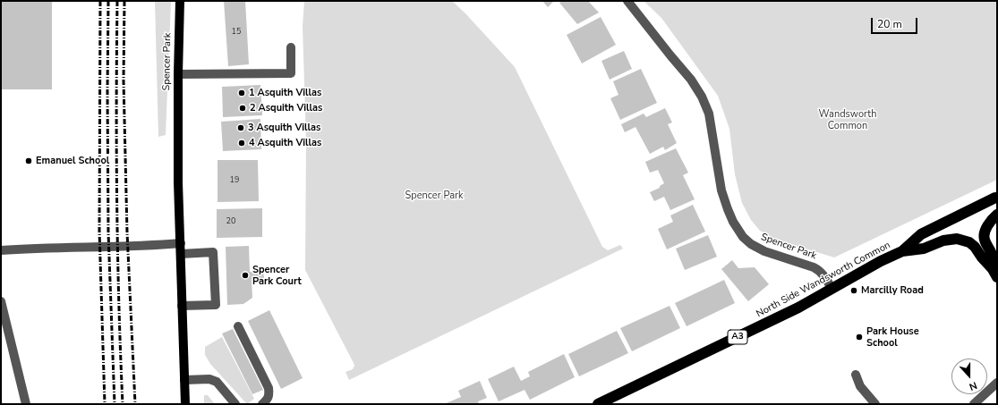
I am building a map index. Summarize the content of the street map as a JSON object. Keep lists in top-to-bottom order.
{
  "streets": {
    "highway": ["North Side Wandsworth Common", "A3"],
    "main road": ["Spencer Park"]
  },
  "crossings": [
    ["Spencer Park", "North Side Wandsworth Common"],
    ["North Side Wandsworth Common", "A3"]
  ],
  "parks": ["Wandsworth Common", "Spencer Park"],
  "places": [
    "1 Asquith Villas",
    "2 Asquith Villas",
    "3 Asquith Villas",
    "4 Asquith Villas",
    "Emanuel School",
    "Spencer Park Court",
    "Marcilly Road",
    "Park House School"
  ],
  "house_numbers": ["15", "19", "20"],
  "scale_bar": "20 m",
  "north": "bottom"
}
